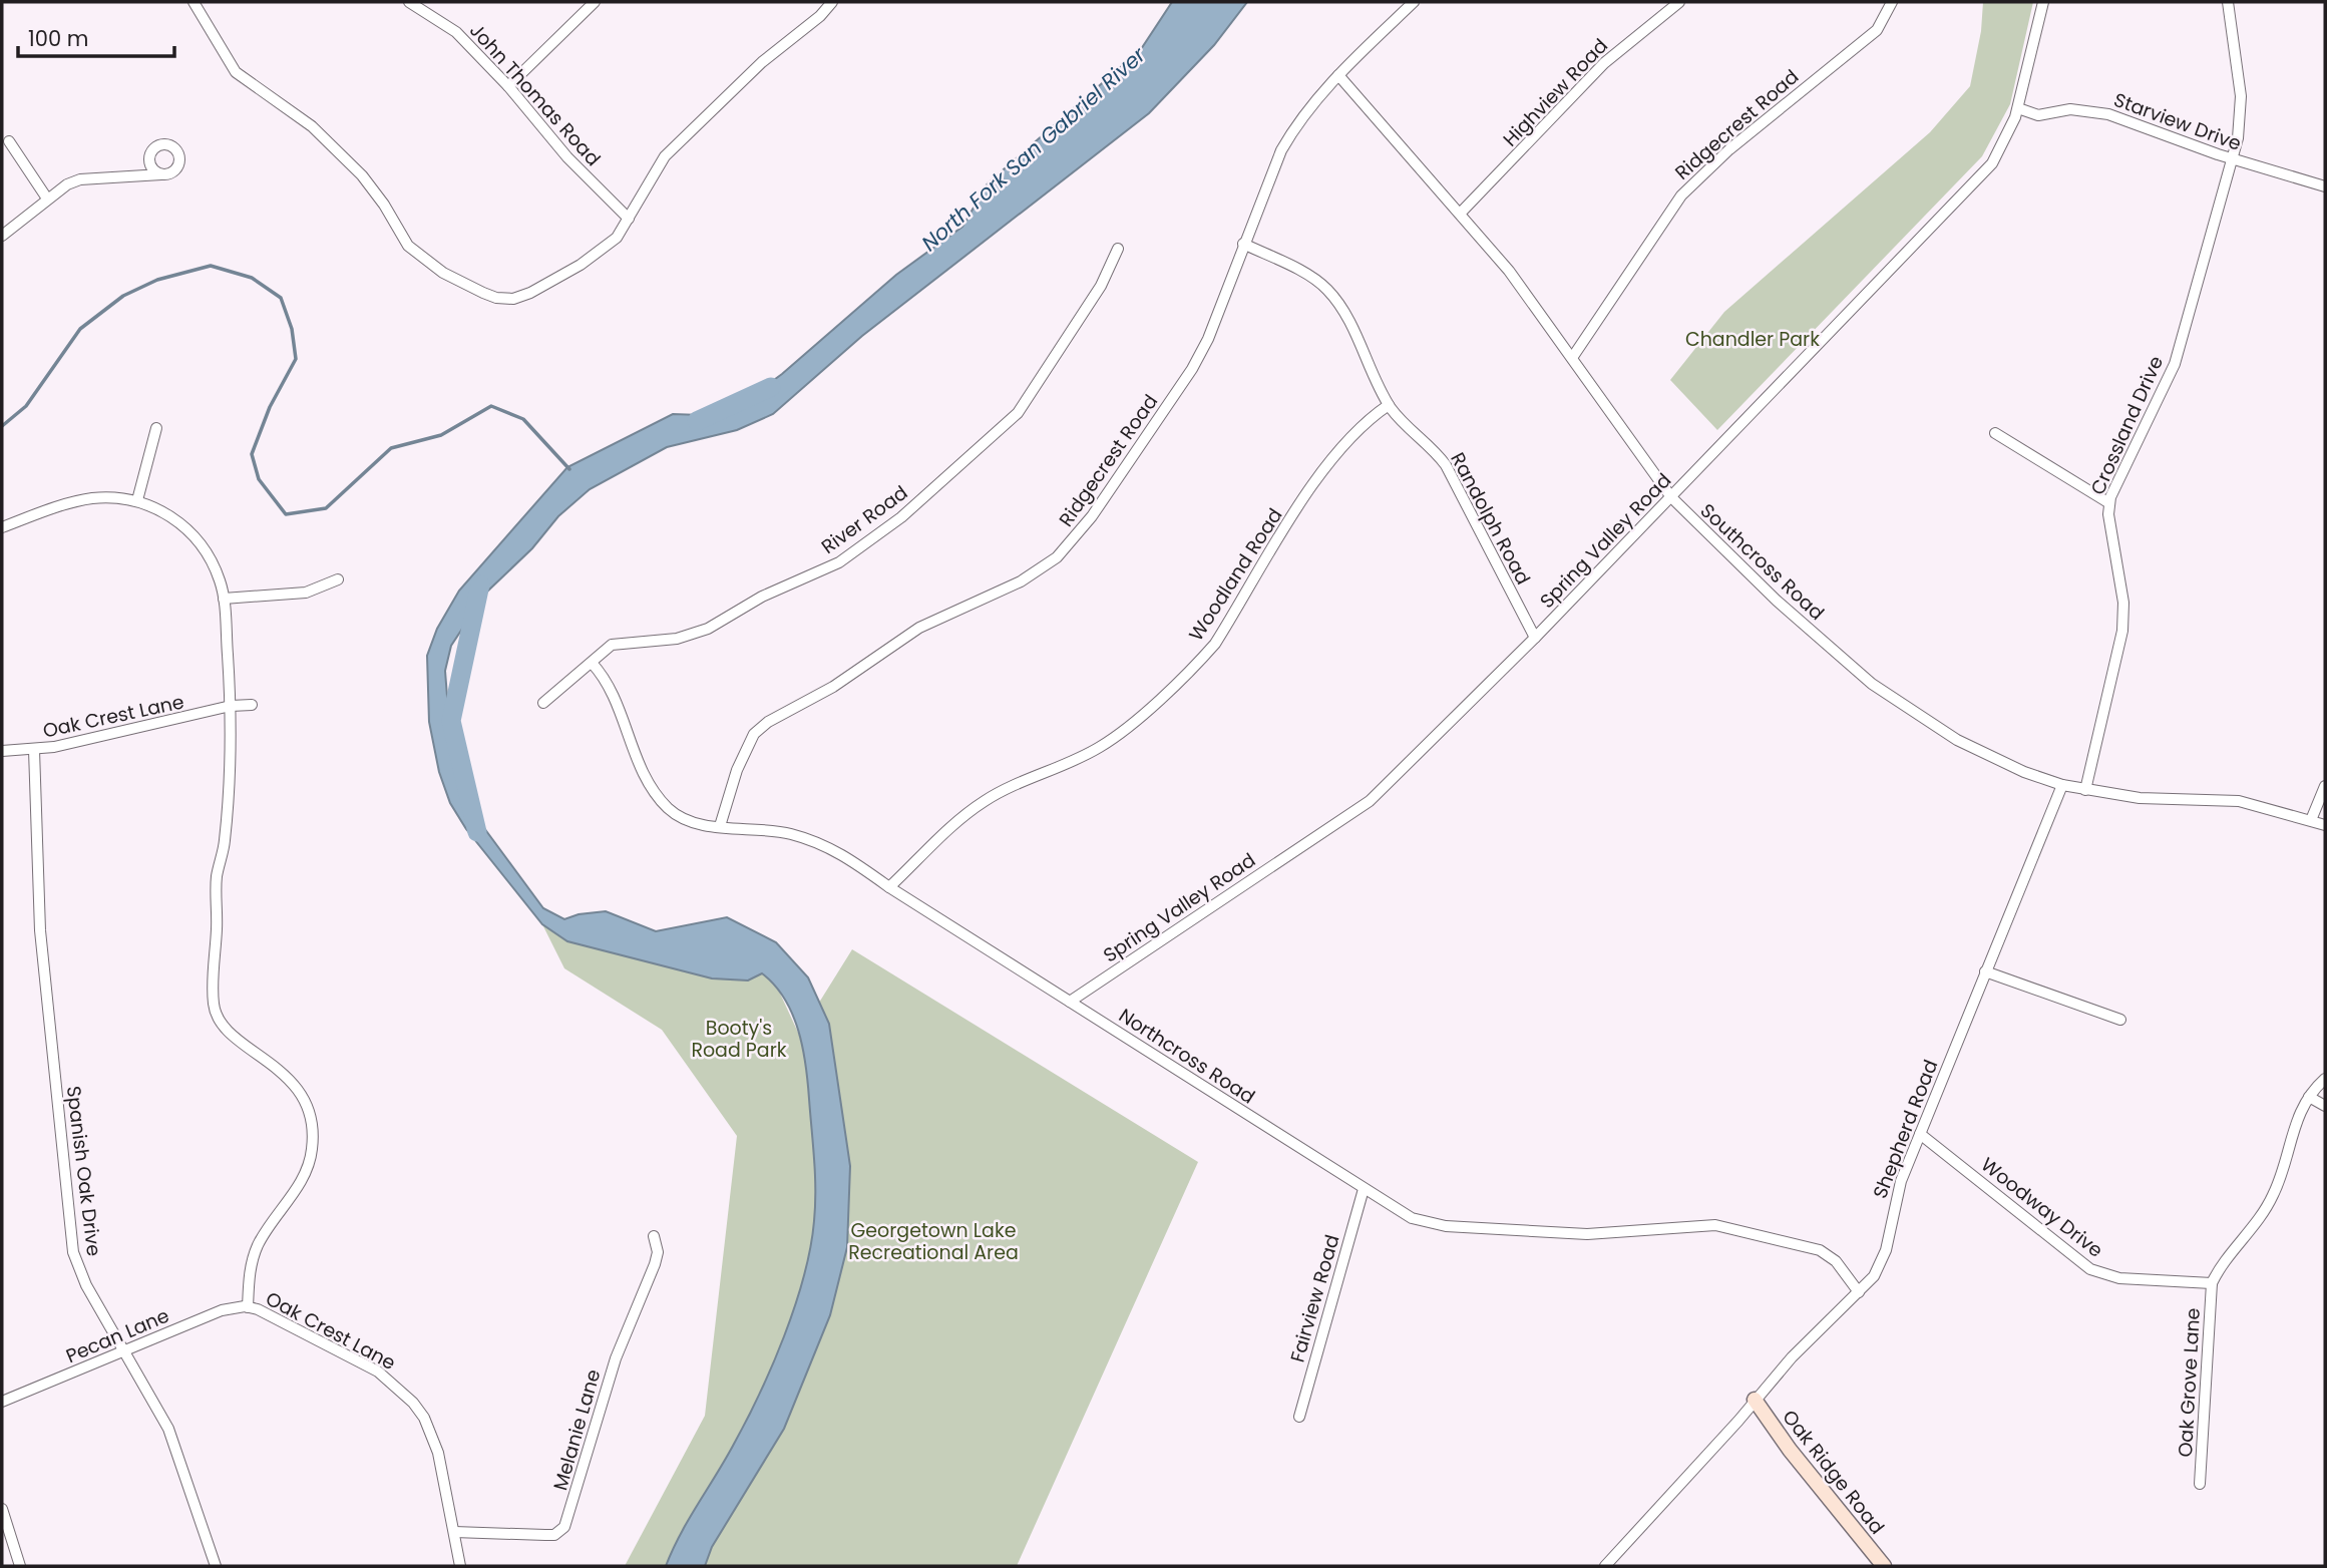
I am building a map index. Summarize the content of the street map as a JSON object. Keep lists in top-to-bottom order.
{
  "streets": {
    "street": [
      "Highview Road",
      "John Thomas Road",
      "Starview Drive",
      "Ridgecrest Road",
      "Crossland Drive",
      "Randolph Road",
      "River Road",
      "Spring Valley Road",
      "Southcross Road",
      "Woodland Road",
      "Oak Crest Lane",
      "Northcross Road",
      "Shepherd Road",
      "Spanish Oak Drive",
      "Woodway Drive",
      "Fairview Road",
      "Pecan Lane",
      "Oak Grove Lane",
      "Melanie Lane",
      "Oak Ridge Road"
    ]
  },
  "crossings": [
    ["Highview Road", "Southcross Road"],
    ["Starview Drive", "Crossland Drive"],
    ["Starview Drive", "Spring Valley Road"],
    ["Ridgecrest Road", "Randolph Road"],
    ["Ridgecrest Road", "Southcross Road"],
    ["Ridgecrest Road", "Northcross Road"],
    ["Crossland Drive", "Southcross Road"],
    ["Randolph Road", "Spring Valley Road"],
    ["Randolph Road", "Woodland Road"],
    ["River Road", "Northcross Road"],
    ["Spring Valley Road", "Southcross Road"],
    ["Spring Valley Road", "Northcross Road"],
    ["Southcross Road", "Shepherd Road"],
    ["Woodland Road", "Northcross Road"],
    ["Oak Crest Lane", "Spanish Oak Drive"],
    ["Oak Crest Lane", "Pecan Lane"],
    ["Oak Crest Lane", "Melanie Lane"],
    ["Northcross Road", "Shepherd Road"],
    ["Northcross Road", "Fairview Road"],
    ["Shepherd Road", "Woodway Drive"],
    ["Shepherd Road", "Oak Ridge Road"],
    ["Spanish Oak Drive", "Pecan Lane"],
    ["Woodway Drive", "Oak Grove Lane"]
  ],
  "water": ["North Fork San Gabriel River"],
  "parks": ["Chandler Park", "Booty's Road Park", "Georgetown Lake Recreational Area"],
  "scale_bar": "100 m"
}
